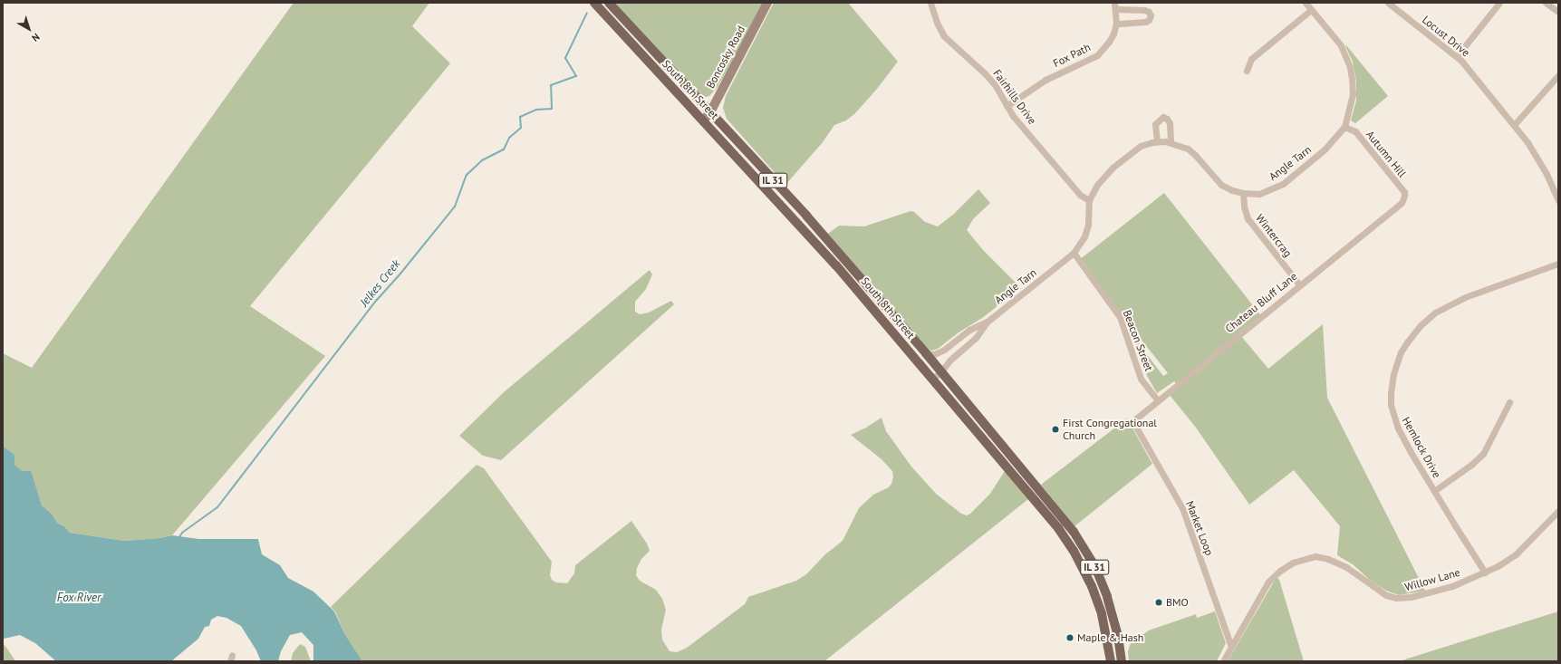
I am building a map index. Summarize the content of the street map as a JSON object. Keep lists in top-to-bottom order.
{
  "streets": {
    "main road": ["South 8th Street", "IL 31"],
    "street": [
      "Locust Drive",
      "Fox Path",
      "Boncosky Road",
      "Fairhills Drive",
      "Autumn Hill",
      "Angle Tarn",
      "Wintercrag",
      "Chateau Bluff Lane",
      "Beacon Street",
      "Hemlock Drive",
      "Market Loop",
      "Willow Lane"
    ]
  },
  "crossings": [
    ["Fox Path", "Fairhills Drive"],
    ["Boncosky Road", "South 8th Street"],
    ["South 8th Street", "Angle Tarn"],
    ["Fairhills Drive", "Angle Tarn"],
    ["Autumn Hill", "Angle Tarn"],
    ["Autumn Hill", "Chateau Bluff Lane"],
    ["Angle Tarn", "Wintercrag"],
    ["Angle Tarn", "Beacon Street"],
    ["Wintercrag", "Chateau Bluff Lane"],
    ["Chateau Bluff Lane", "Beacon Street"],
    ["Chateau Bluff Lane", "Market Loop"],
    ["Hemlock Drive", "Willow Lane"],
    ["Market Loop", "Willow Lane"]
  ],
  "water": ["Jelkes Creek", "Fox River"],
  "places": ["First Congregational Church", "BMO", "Maple & Hash"],
  "north": "bottom right"
}
